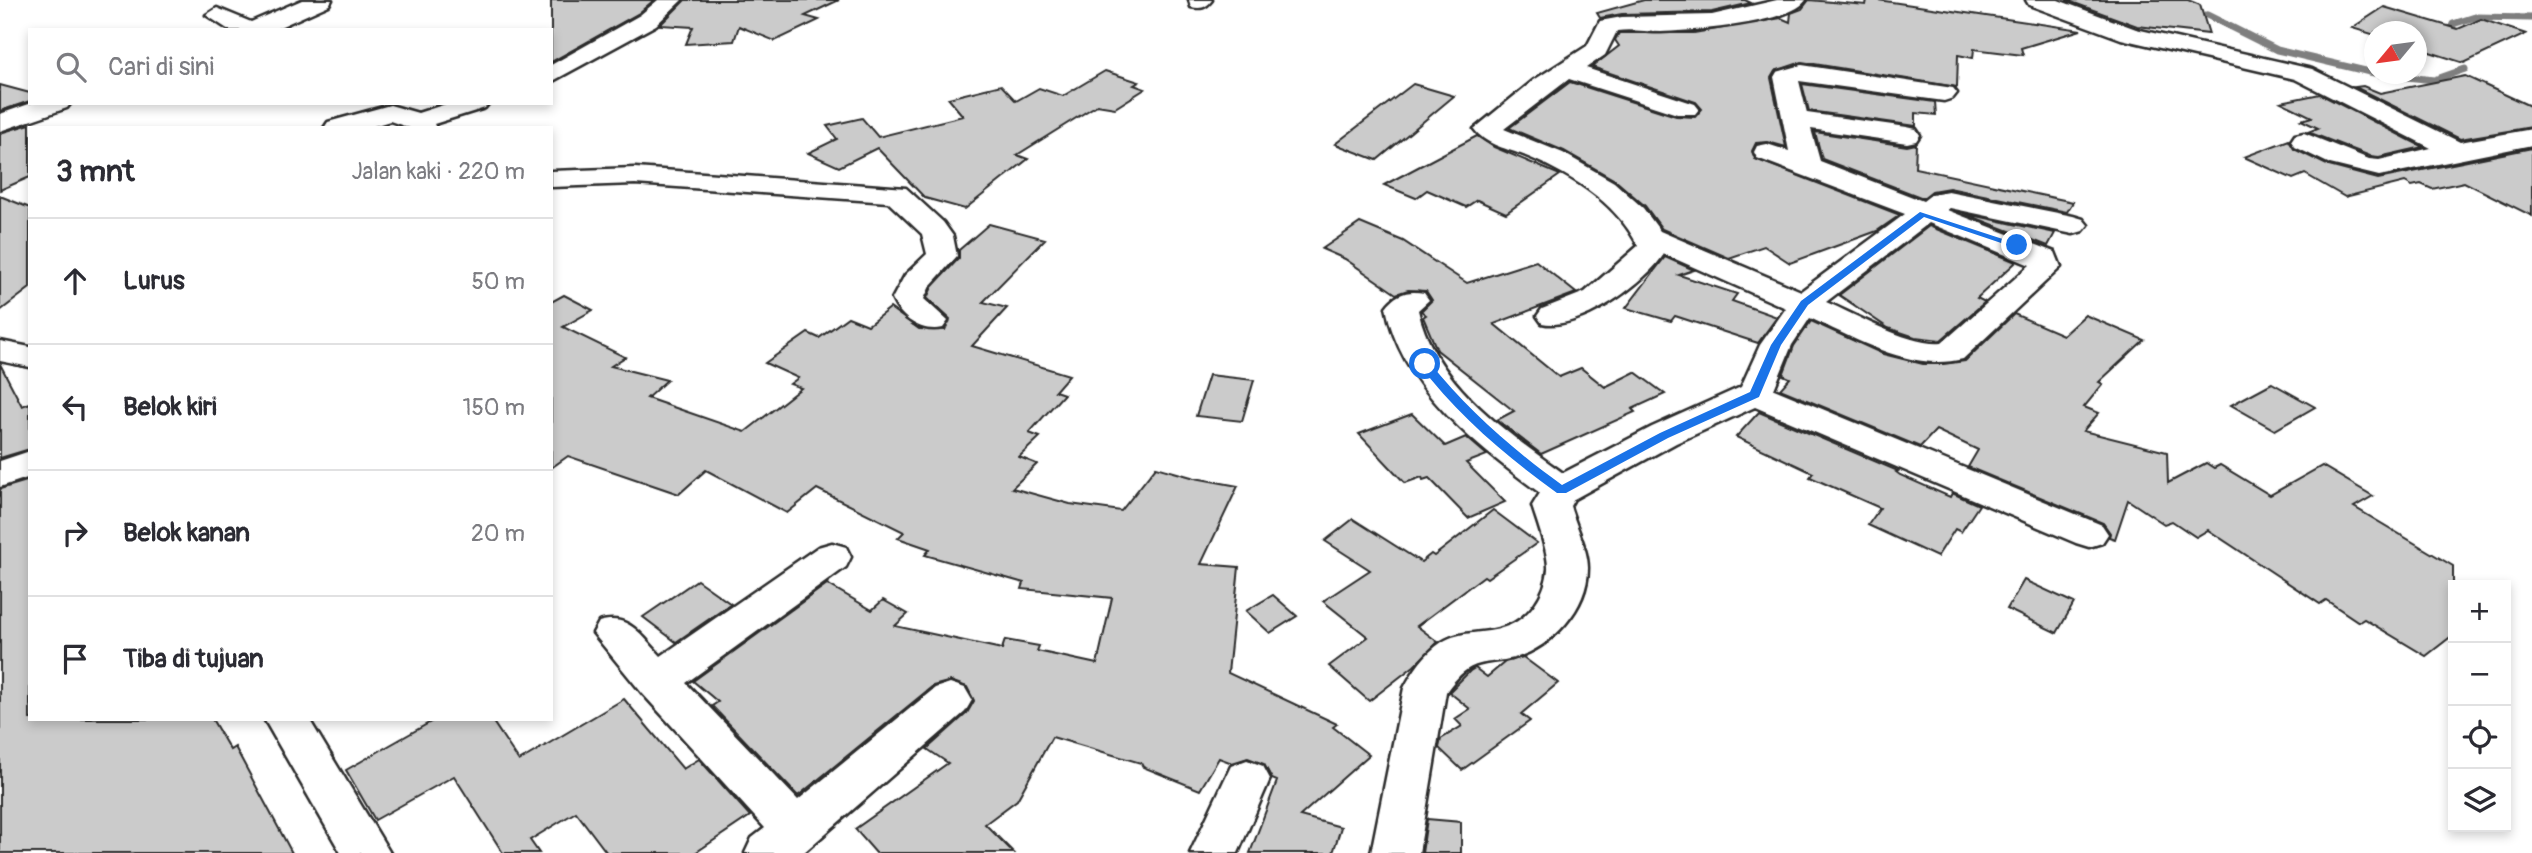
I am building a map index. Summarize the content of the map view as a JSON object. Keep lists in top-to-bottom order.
{
  "north": "bottom left",
  "page": {
    "search": "Cari di sini",
    "heading": ["3 mnt", "Jalan kaki · 220 m"],
    "list": [
      ["Lurus", "50 m"],
      ["Belok kiri", "150 m"],
      ["Belok kanan", "20 m"],
      "Tiba di tujuan"
    ],
    "map_buttons": ["+", "−"]
  }
}
